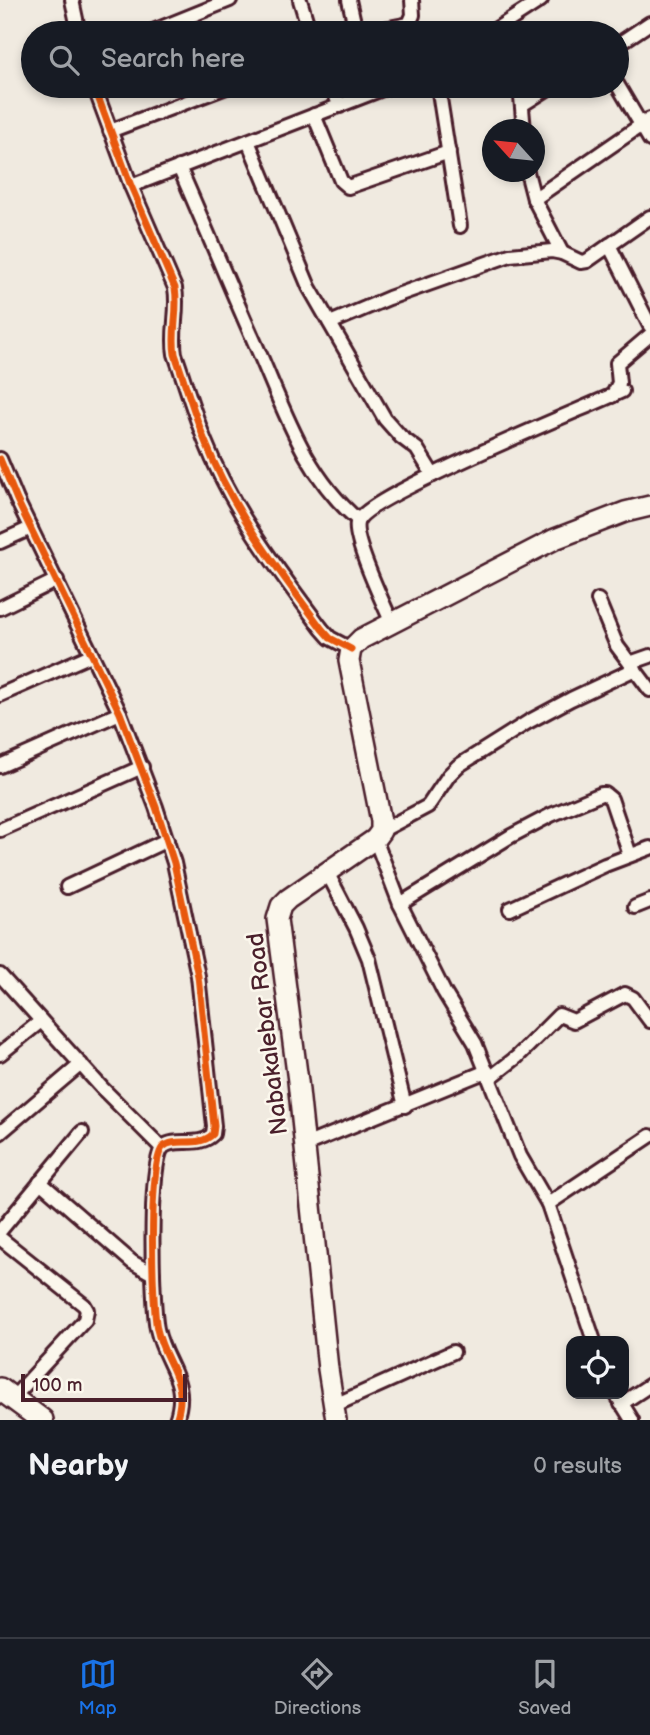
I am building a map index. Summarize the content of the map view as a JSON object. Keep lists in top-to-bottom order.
{
  "streets": {
    "main road": ["Nabakalebar Road"]
  },
  "scale_bar": "100 m",
  "north": "top left",
  "page": {
    "search": "Search here",
    "scale": "100 m",
    "heading": ["Nearby", "0 results"],
    "nav": ["Map", "Directions", "Saved"]
  }
}
